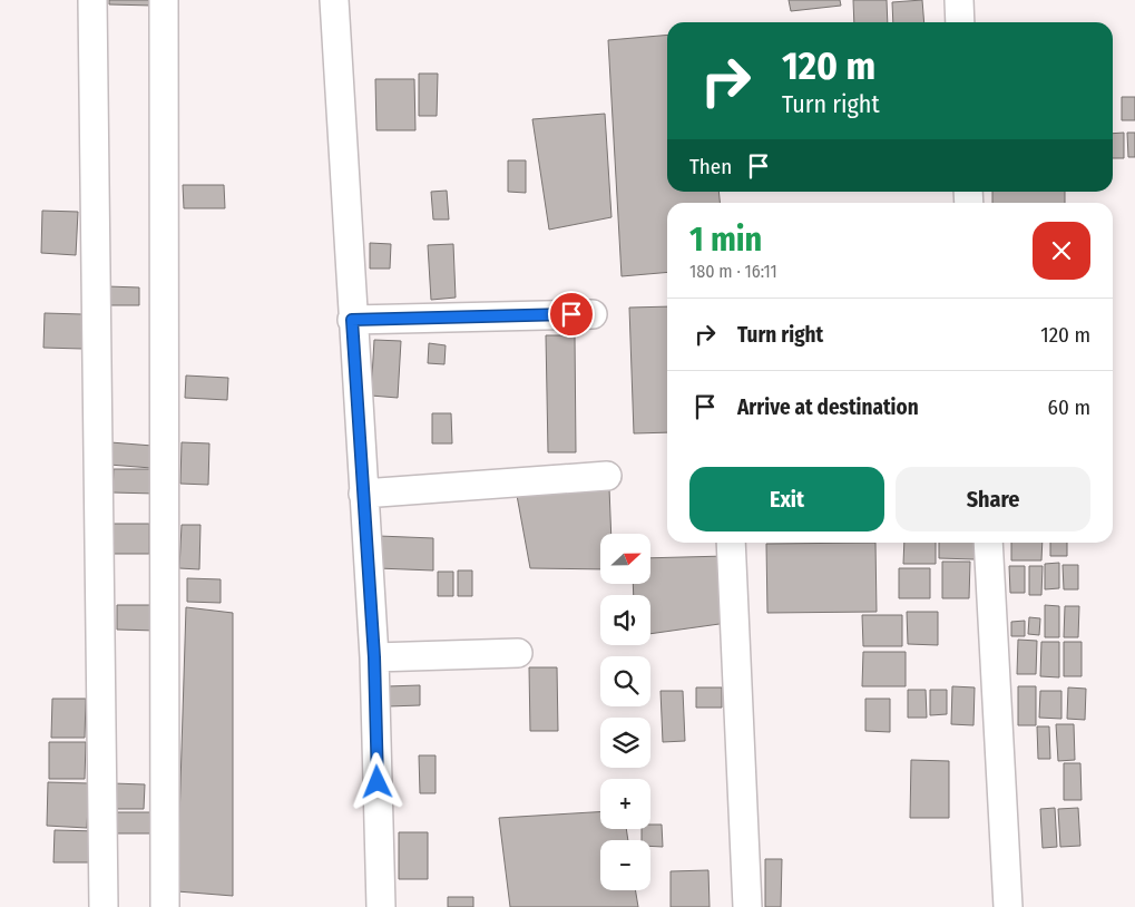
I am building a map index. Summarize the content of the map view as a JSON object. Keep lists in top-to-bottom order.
{
  "north": "right",
  "page": {
    "turn": ["120 m", "Turn right"],
    "then": "Then",
    "heading": ["1 min", "180 m · 16:11"],
    "list": [
      {
        "name": "Turn right",
        "value": "120 m"
      },
      {
        "name": "Arrive at destination",
        "value": "60 m"
      }
    ],
    "buttons": ["Exit", "Share"],
    "map_buttons": ["+", "−"]
  }
}
